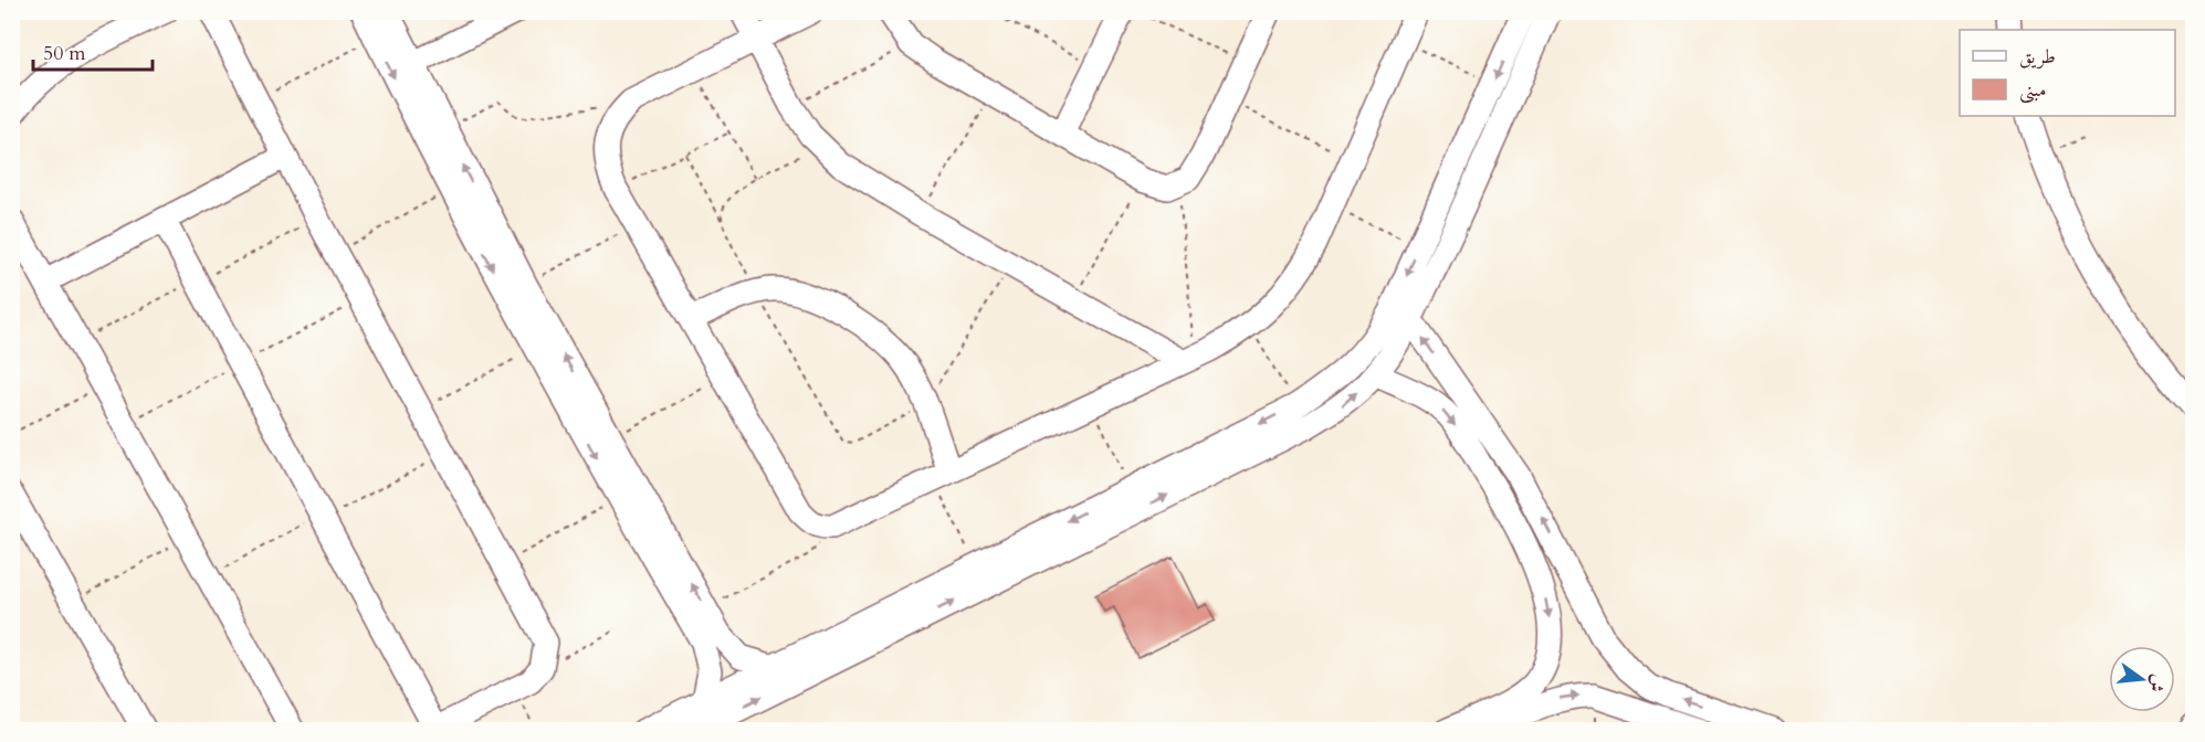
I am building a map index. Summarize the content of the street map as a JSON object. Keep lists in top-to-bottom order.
{
  "legend": ["طريق", "مبنى"],
  "scale_bar": "50 m",
  "north": "right"
}
